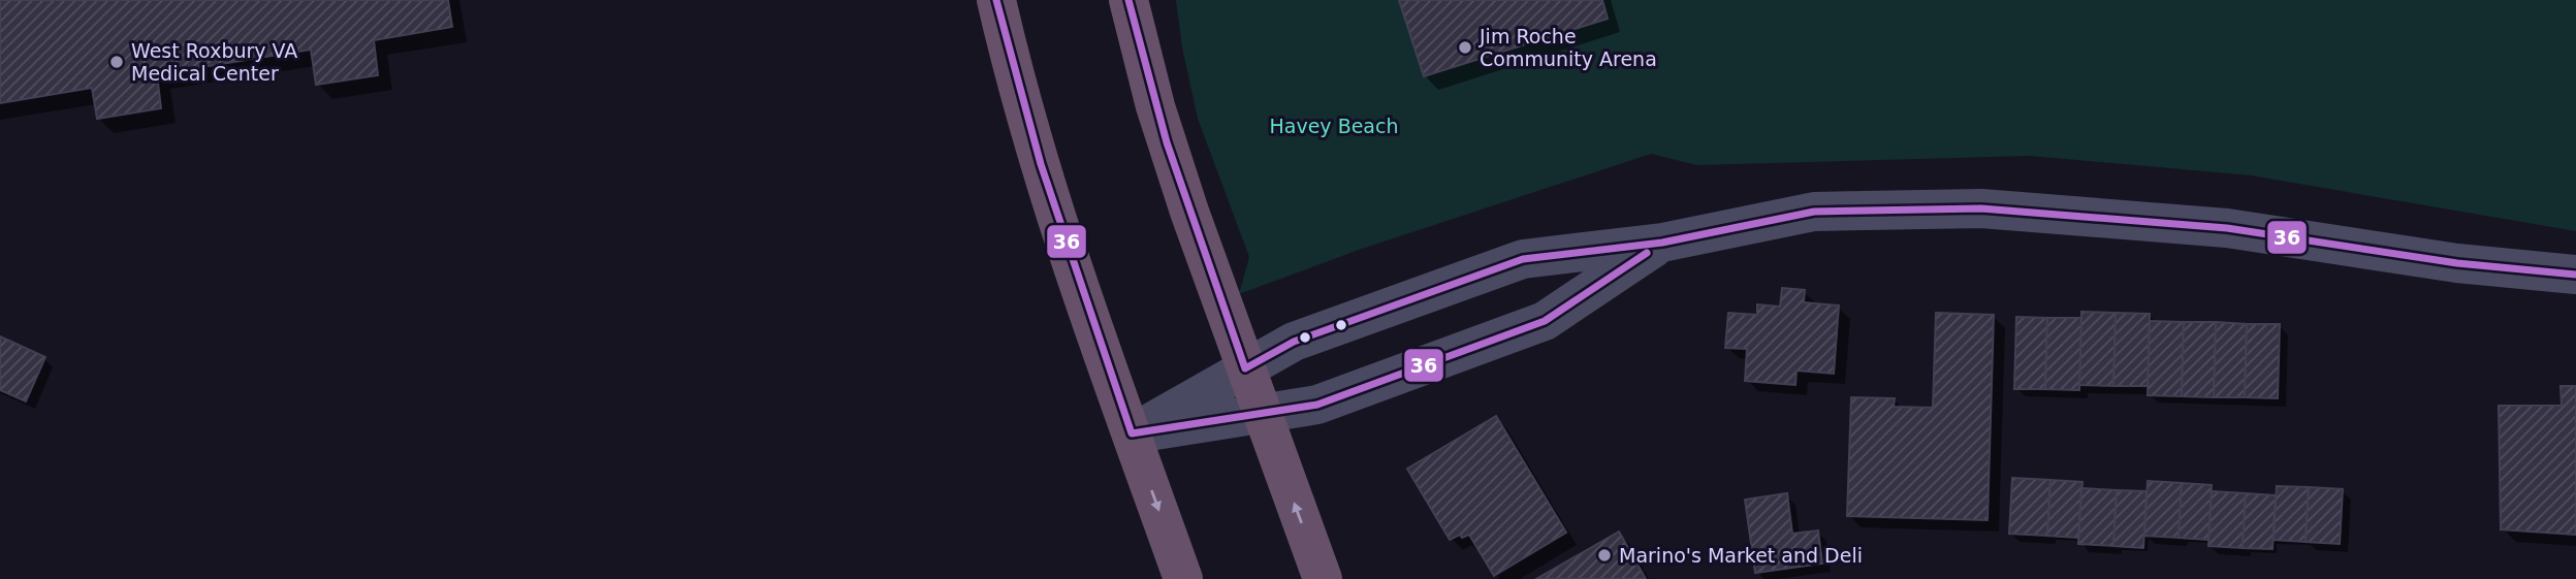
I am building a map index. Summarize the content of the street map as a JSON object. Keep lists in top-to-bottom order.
{
  "parks": ["Havey Beach"],
  "places": ["Jim Roche Community Arena", "West Roxbury VA Medical Center", "Marino's Market and Deli"],
  "lines": ["transit line 36"]
}
